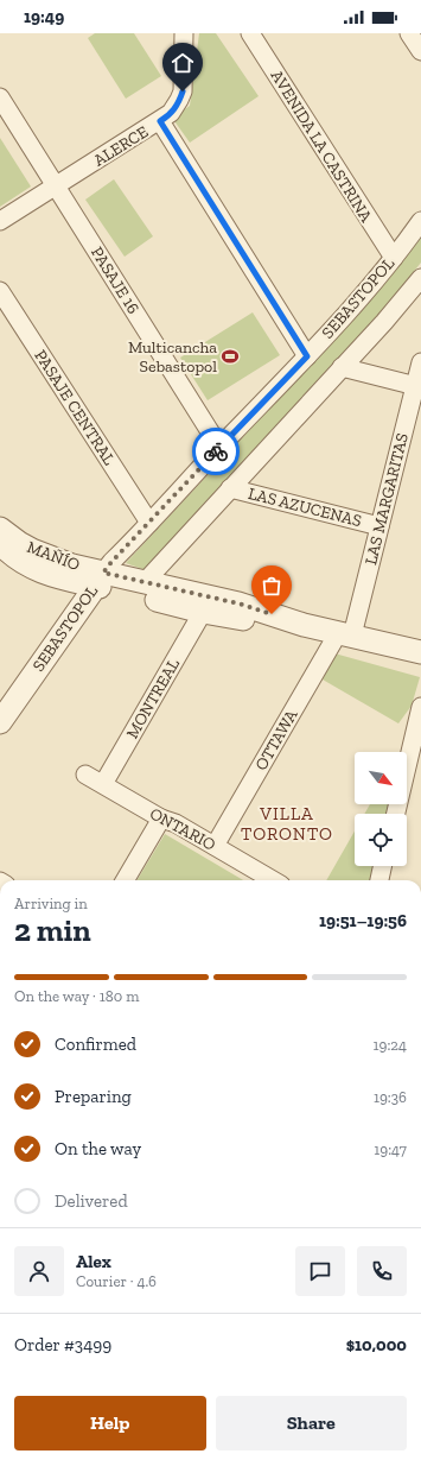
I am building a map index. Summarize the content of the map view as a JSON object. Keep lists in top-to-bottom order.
{
  "streets": {
    "street": [
      "ALERCE",
      "AVENIDA LA CASTRINA",
      "PASAJE 16",
      "SEBASTOPOL",
      "PASAJE CENTRAL",
      "LAS MARGARITAS",
      "LAS AZUCENAS",
      "MAÑÍO",
      "MONTREAL",
      "OTTAWA",
      "ONTARIO"
    ]
  },
  "crossings": [
    ["ALERCE", "PASAJE 16"],
    ["AVENIDA LA CASTRINA", "SEBASTOPOL"],
    ["PASAJE 16", "SEBASTOPOL"],
    ["SEBASTOPOL", "PASAJE CENTRAL"],
    ["SEBASTOPOL", "LAS AZUCENAS"],
    ["SEBASTOPOL", "MAÑÍO"],
    ["LAS MARGARITAS", "LAS AZUCENAS"],
    ["LAS MARGARITAS", "MAÑÍO"],
    ["LAS MARGARITAS", "OTTAWA"],
    ["MAÑÍO", "MONTREAL"],
    ["MAÑÍO", "OTTAWA"],
    ["MONTREAL", "ONTARIO"],
    ["OTTAWA", "ONTARIO"]
  ],
  "districts": ["VILLA TORONTO"],
  "places": {
    "sports": ["Multicancha Sebastopol"]
  },
  "north": "bottom right",
  "page": {
    "status": "19:49",
    "heading": ["2 min", "Arriving in", "19:51–19:56"],
    "panel": [
      "Alex",
      "Courier · 4.6",
      "Order #3499",
      "$10,000"
    ],
    "bar": "On the way · 180 m",
    "list": [
      ["Confirmed", "19:24"],
      ["Preparing", "19:36"],
      ["On the way", "19:47"],
      "Delivered"
    ],
    "buttons": ["Help", "Share"]
  }
}
